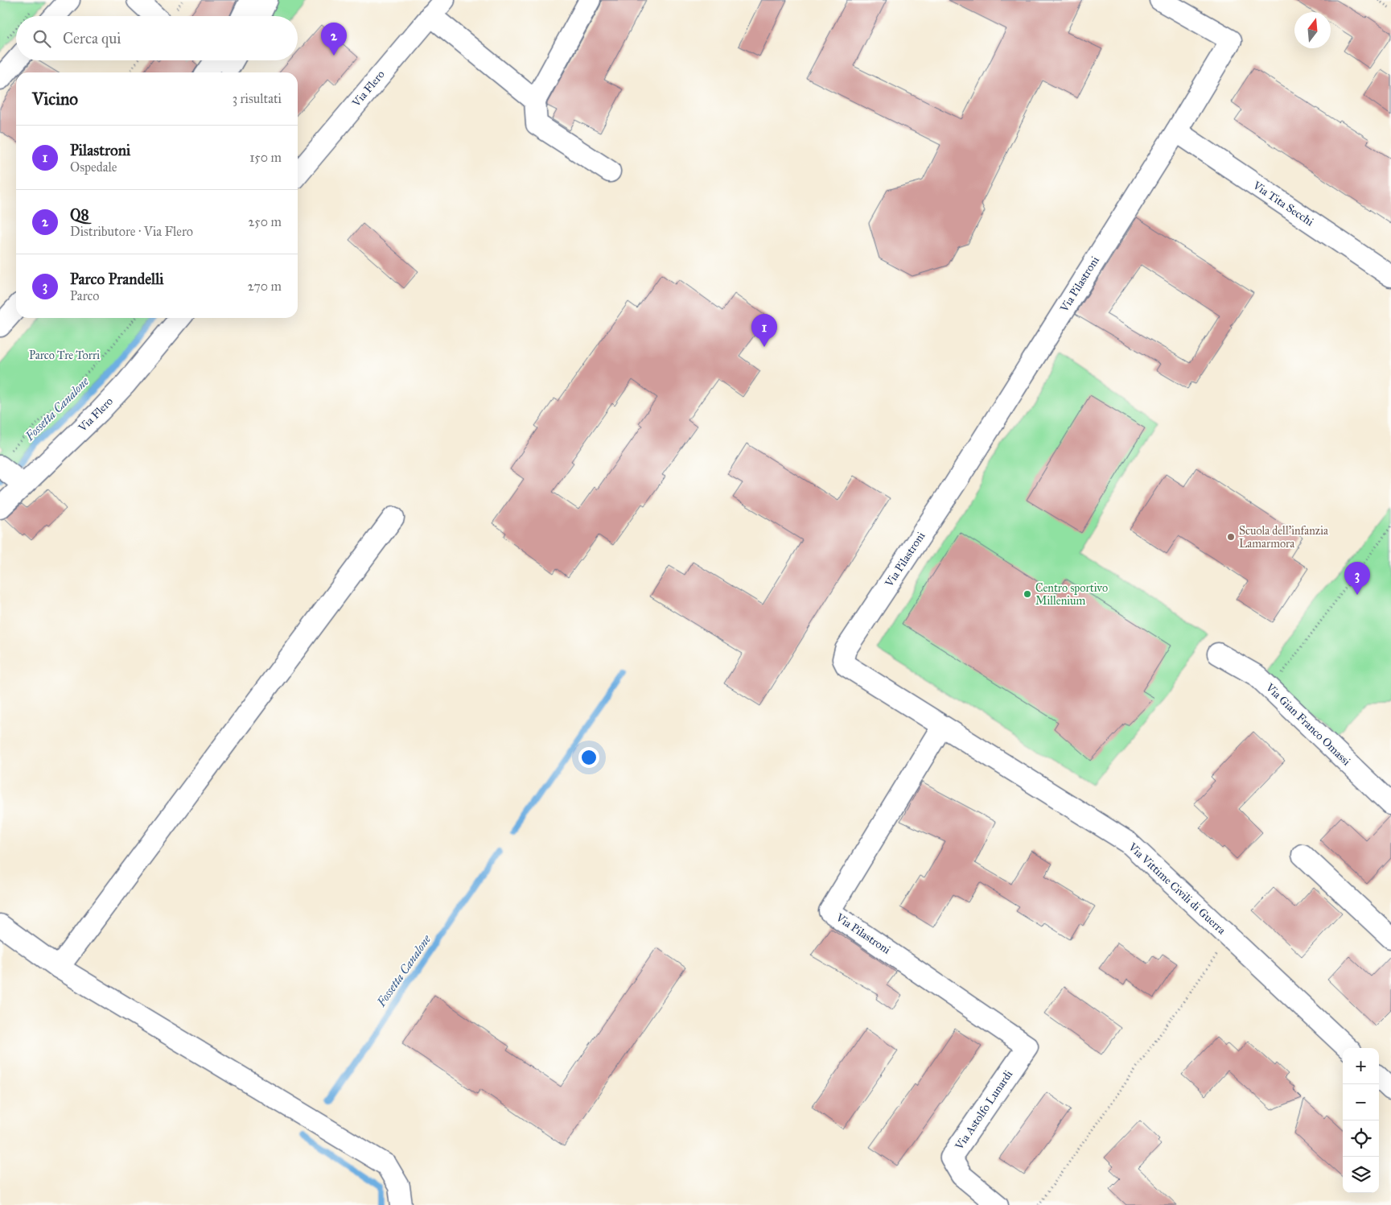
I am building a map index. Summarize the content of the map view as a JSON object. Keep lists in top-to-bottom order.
{
  "streets": {
    "street": [
      "Via Flero",
      "Via Tita Secchi",
      "Via Pilastroni",
      "Via Gian Franco Omassi",
      "Via Vittime Civili di Guerra",
      "Via Astolfo Lunardi"
    ]
  },
  "crossings": [
    ["Via Tita Secchi", "Via Pilastroni"],
    ["Via Pilastroni", "Via Vittime Civili di Guerra"],
    ["Via Pilastroni", "Via Astolfo Lunardi"]
  ],
  "water": ["Fossetta Canalone"],
  "parks": ["Parco Tre Torri"],
  "places": ["Scuola dell'infanzia Lamarmora", "Centro sportivo Millenium"],
  "north": "top",
  "page": {
    "search": "Cerca qui",
    "pins": ["2", "1", "3"],
    "heading": ["Vicino", "3 risultati"],
    "list": [
      {
        "mark": "1",
        "name": "Pilastroni",
        "note": "Ospedale",
        "value": "150 m"
      },
      {
        "mark": "2",
        "name": "Q8",
        "note": "Distributore · Via Flero",
        "value": "250 m"
      },
      {
        "mark": "3",
        "name": "Parco Prandelli",
        "note": "Parco",
        "value": "270 m"
      }
    ],
    "map_buttons": ["+", "−"]
  }
}
